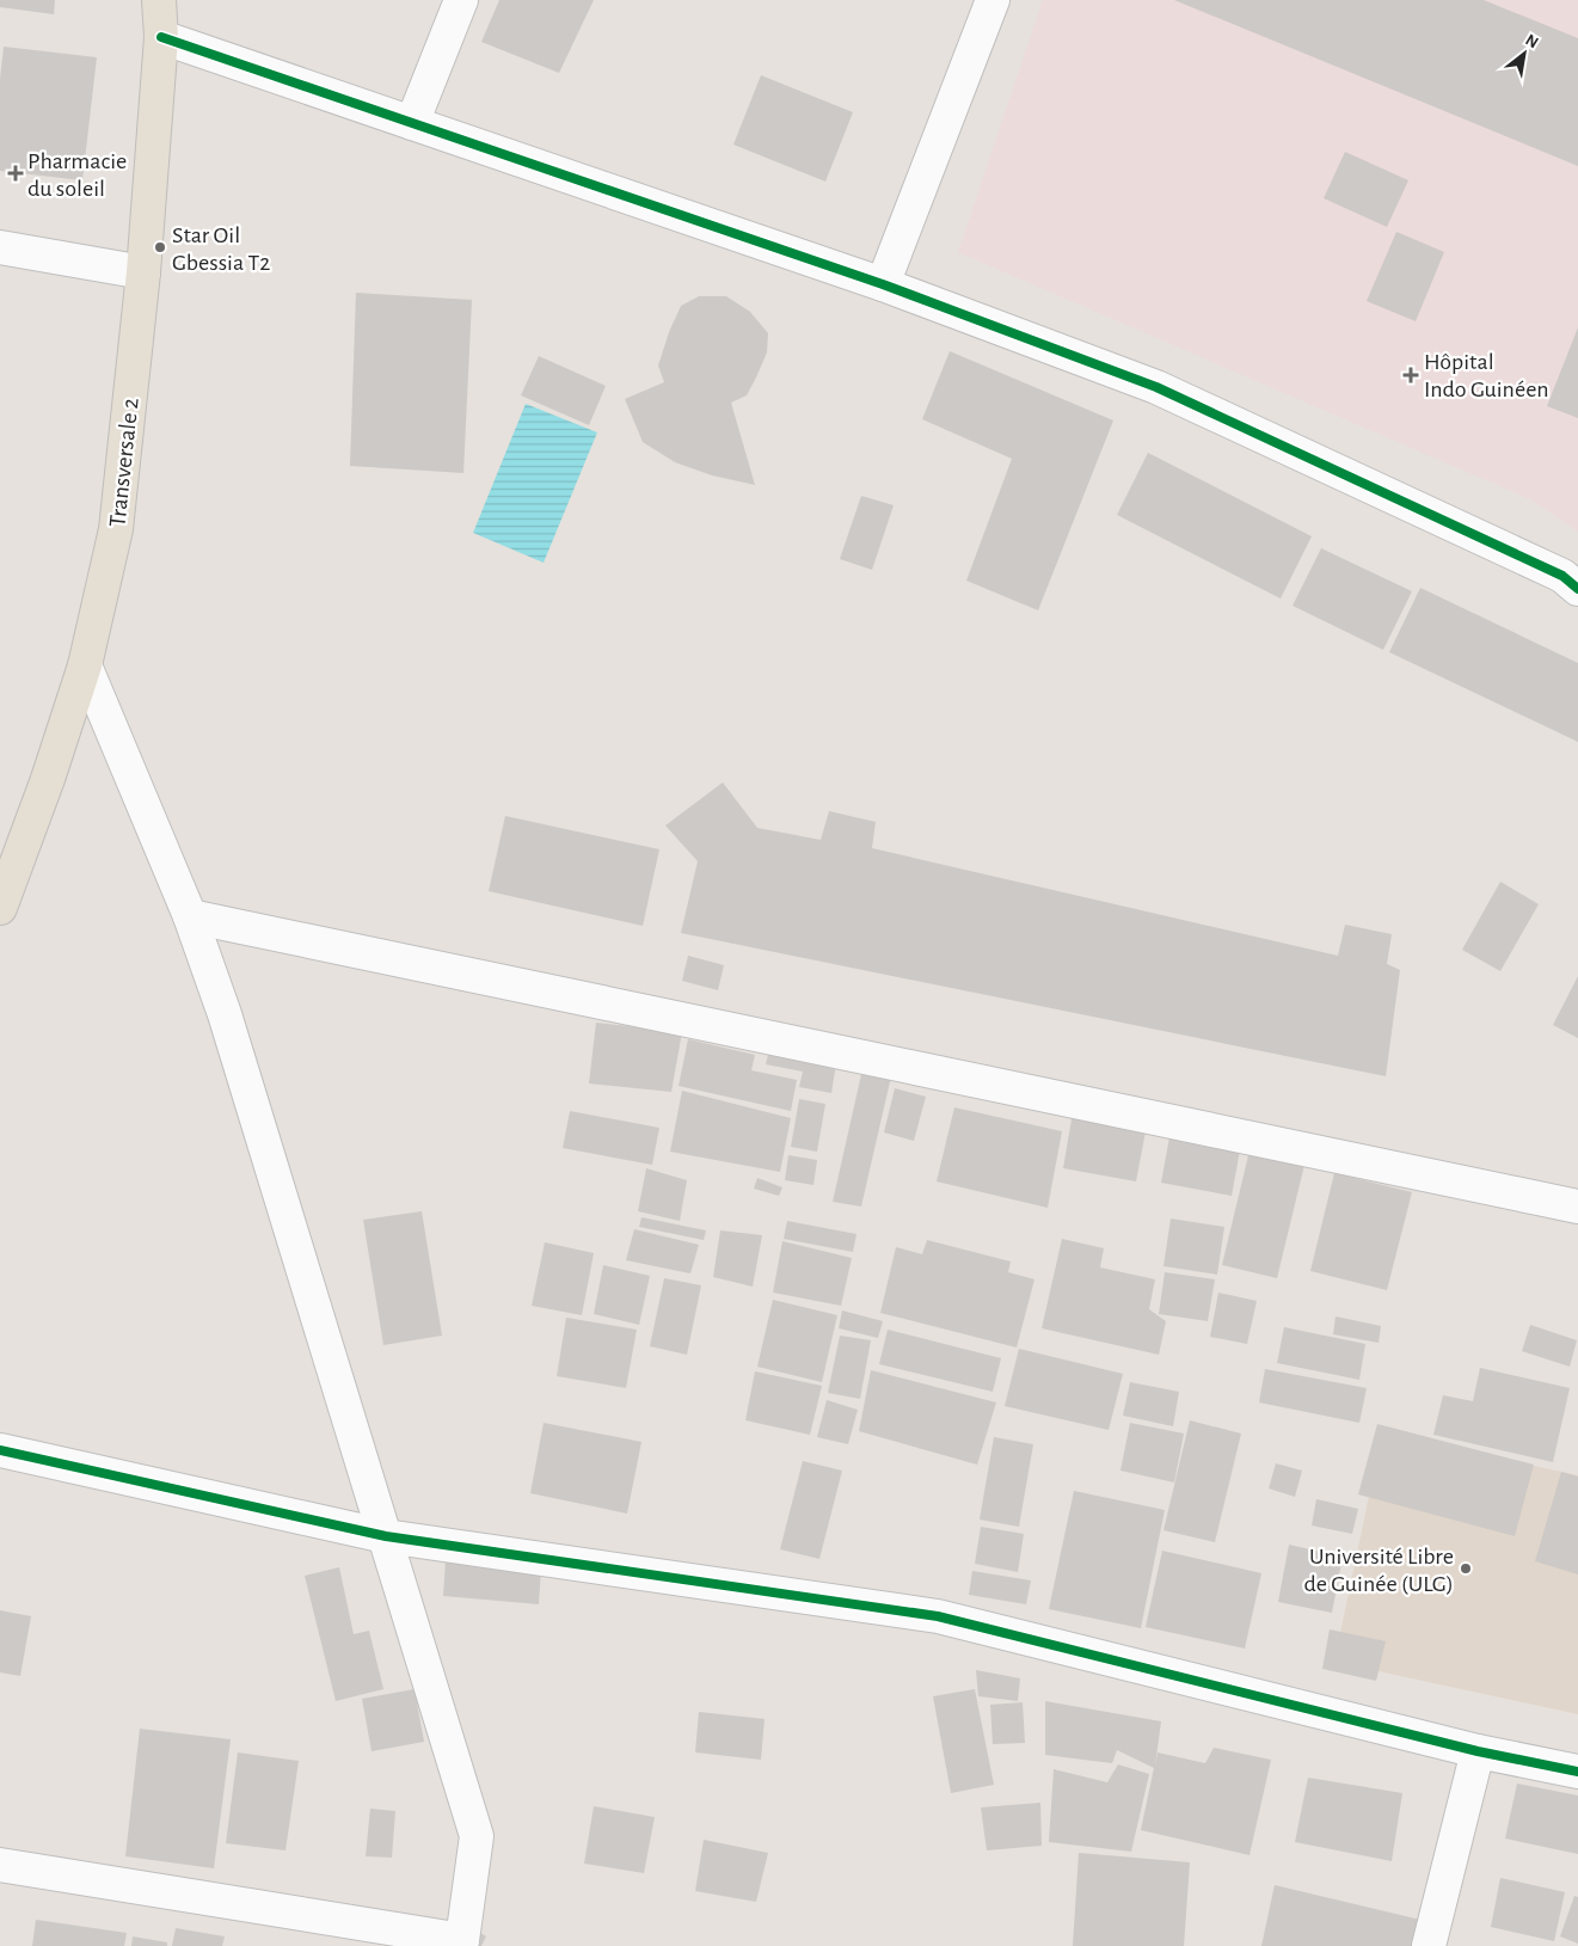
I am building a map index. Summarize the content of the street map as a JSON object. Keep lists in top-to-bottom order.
{
  "streets": {
    "main road": ["Transversale 2"]
  },
  "places": {
    "health": ["Pharmacie du soleil", "Hôpital Indo Guinéen"],
    "other": ["Star Oil Gbessia T2", "Université Libre de Guinée (ULG)"]
  },
  "north": "top right"
}
